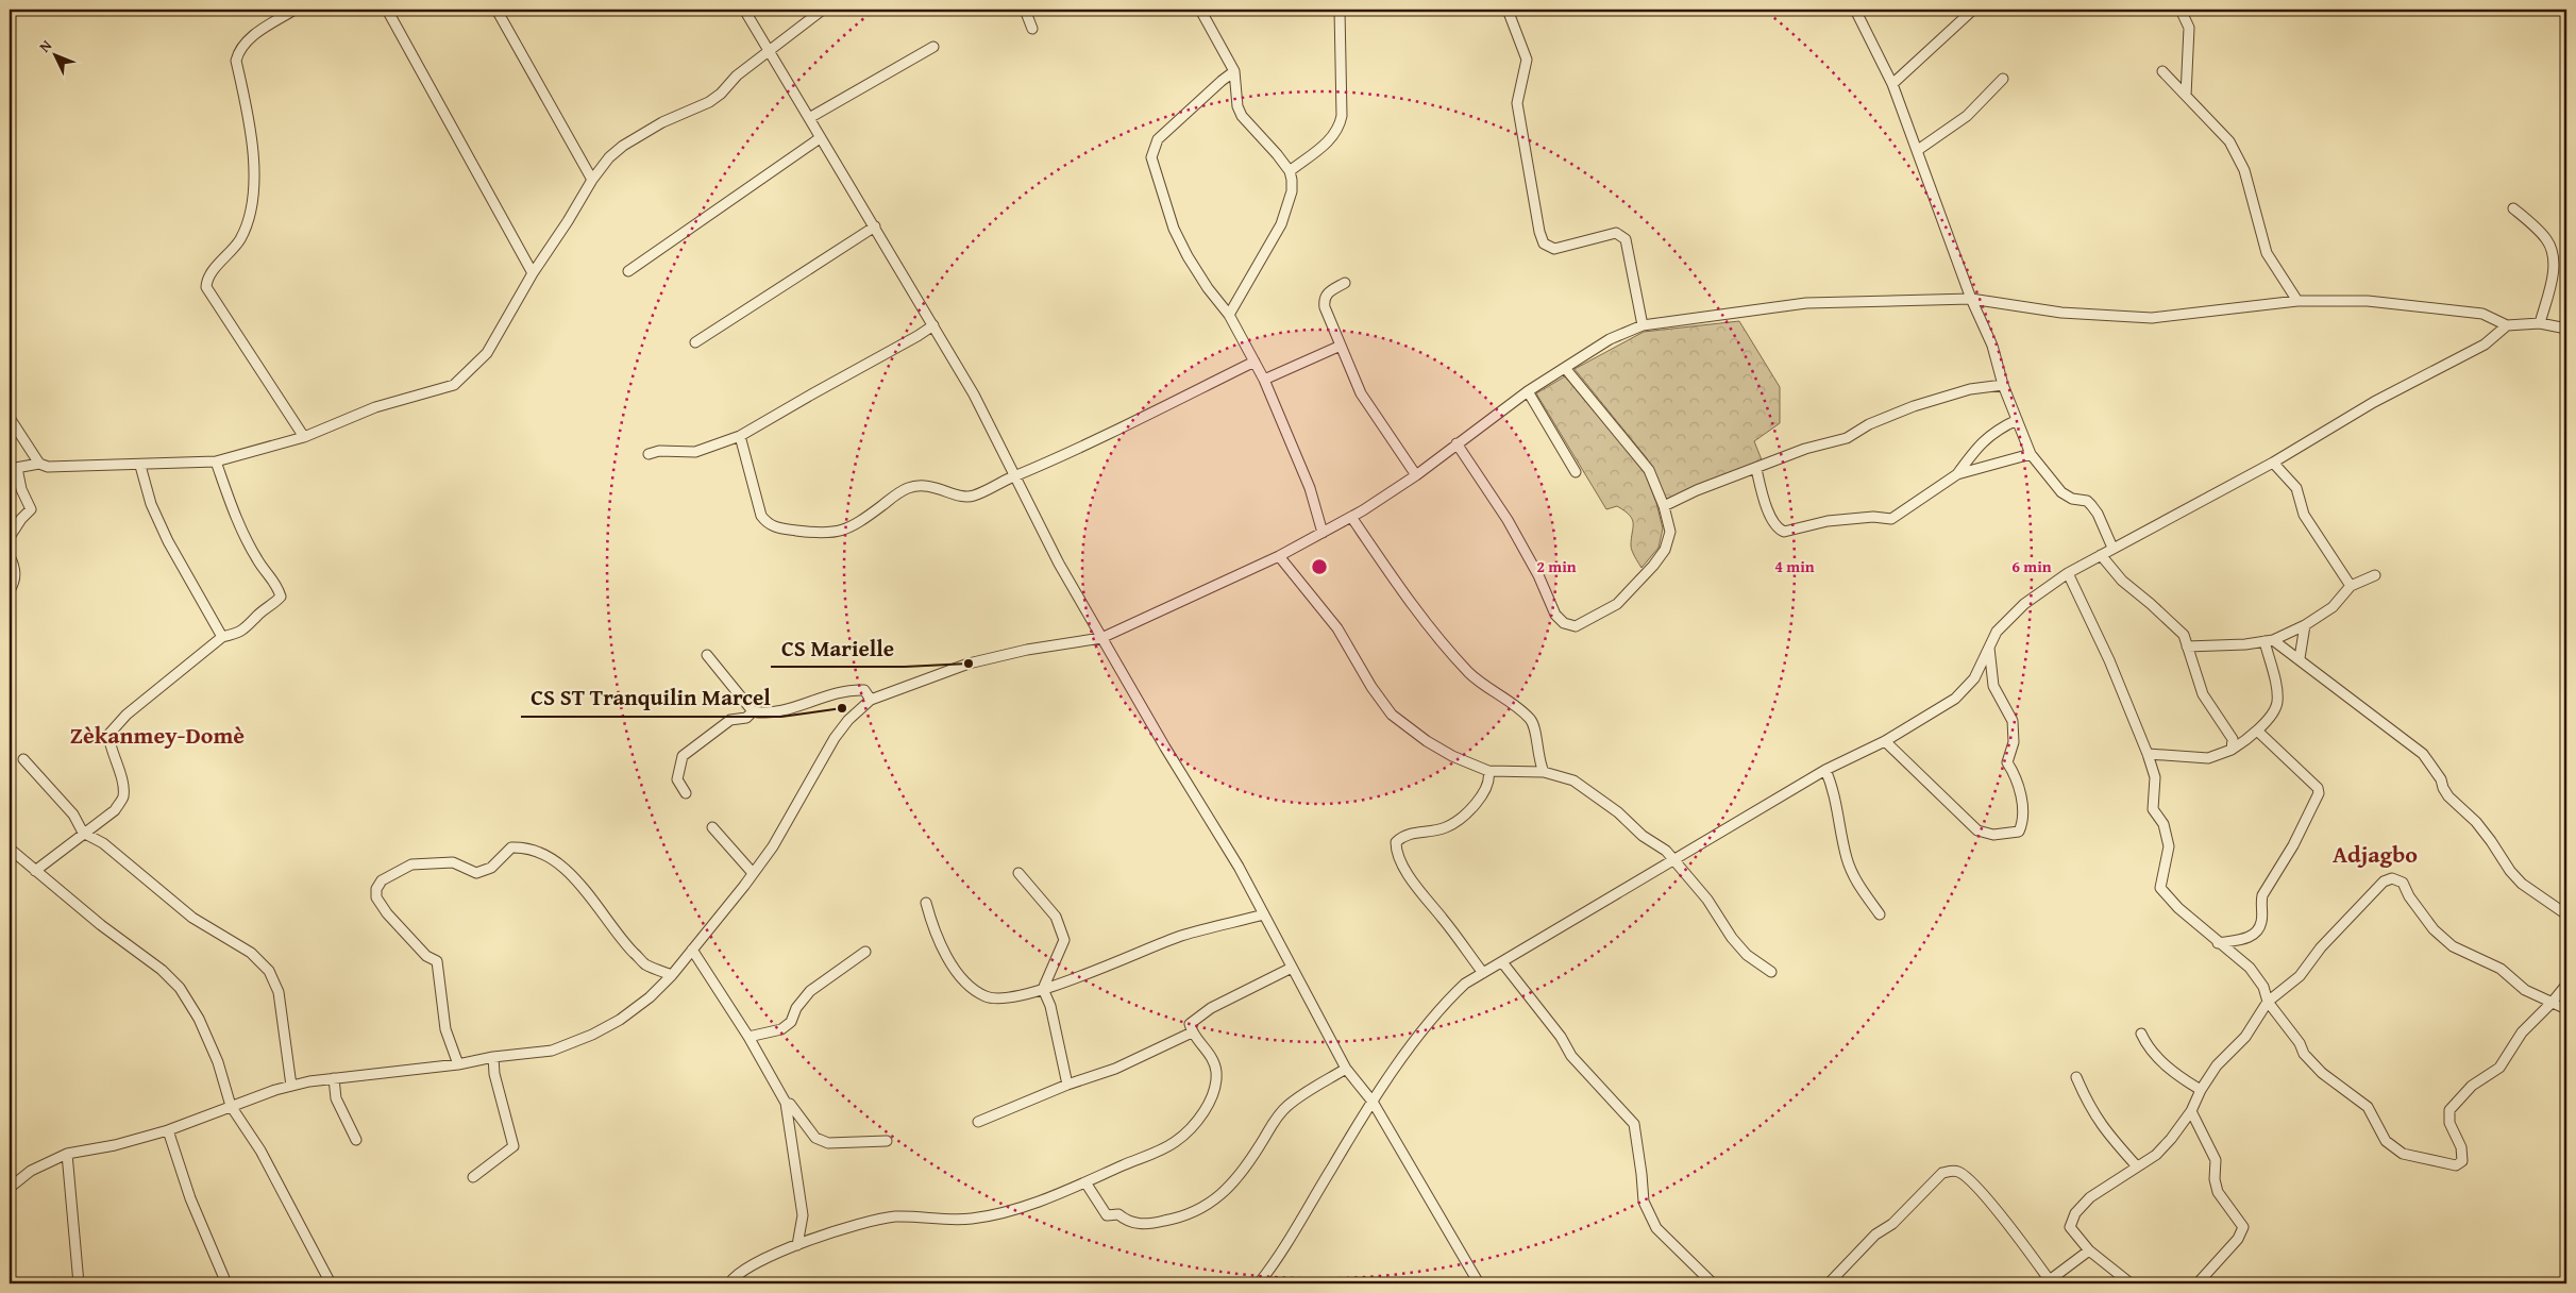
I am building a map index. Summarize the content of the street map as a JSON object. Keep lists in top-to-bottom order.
{
  "districts": ["Zèkanmey-Domè", "Adjagbo"],
  "places": ["CS Marielle", "CS ST Tranquilin Marcel"],
  "north": "top left",
  "rings": ["2 min", "4 min", "6 min"]
}
